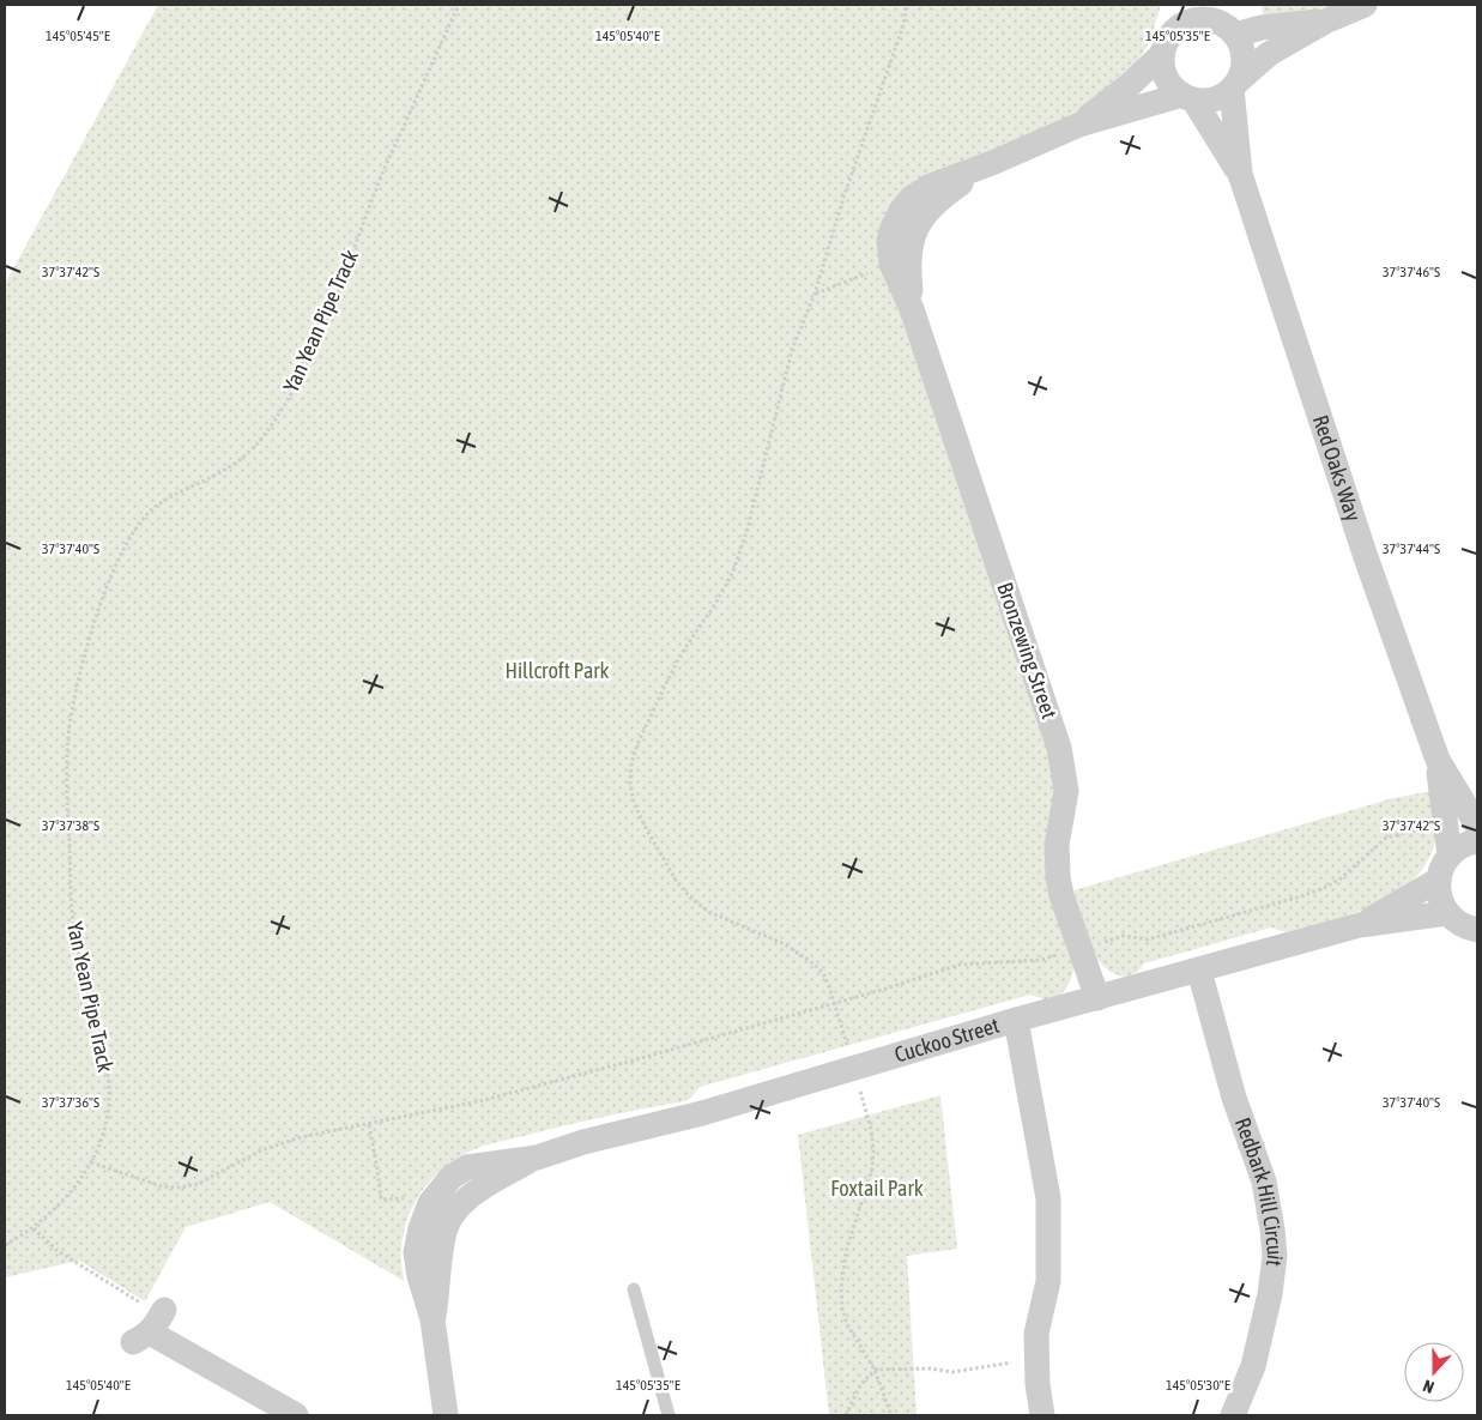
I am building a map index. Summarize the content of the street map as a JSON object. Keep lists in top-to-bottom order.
{
  "streets": {
    "street": [
      "Red Oaks Way",
      "Bronzewing Street",
      "Cuckoo Street",
      "Redbark Hill Circuit"
    ],
    "path": ["Yan Yean Pipe Track"]
  },
  "crossings": [
    ["Bronzewing Street", "Cuckoo Street"],
    ["Cuckoo Street", "Redbark Hill Circuit"]
  ],
  "parks": ["Hillcroft Park", "Foxtail Park"],
  "north": "bottom",
  "coordinates": [
    "145°05'45\"E",
    "145°05'40\"E",
    "145°05'35\"E",
    "37°37'42\"S",
    "37°37'46\"S",
    "37°37'40\"S",
    "37°37'44\"S",
    "37°37'38\"S",
    "37°37'36\"S",
    "145°05'30\"E"
  ]
}
